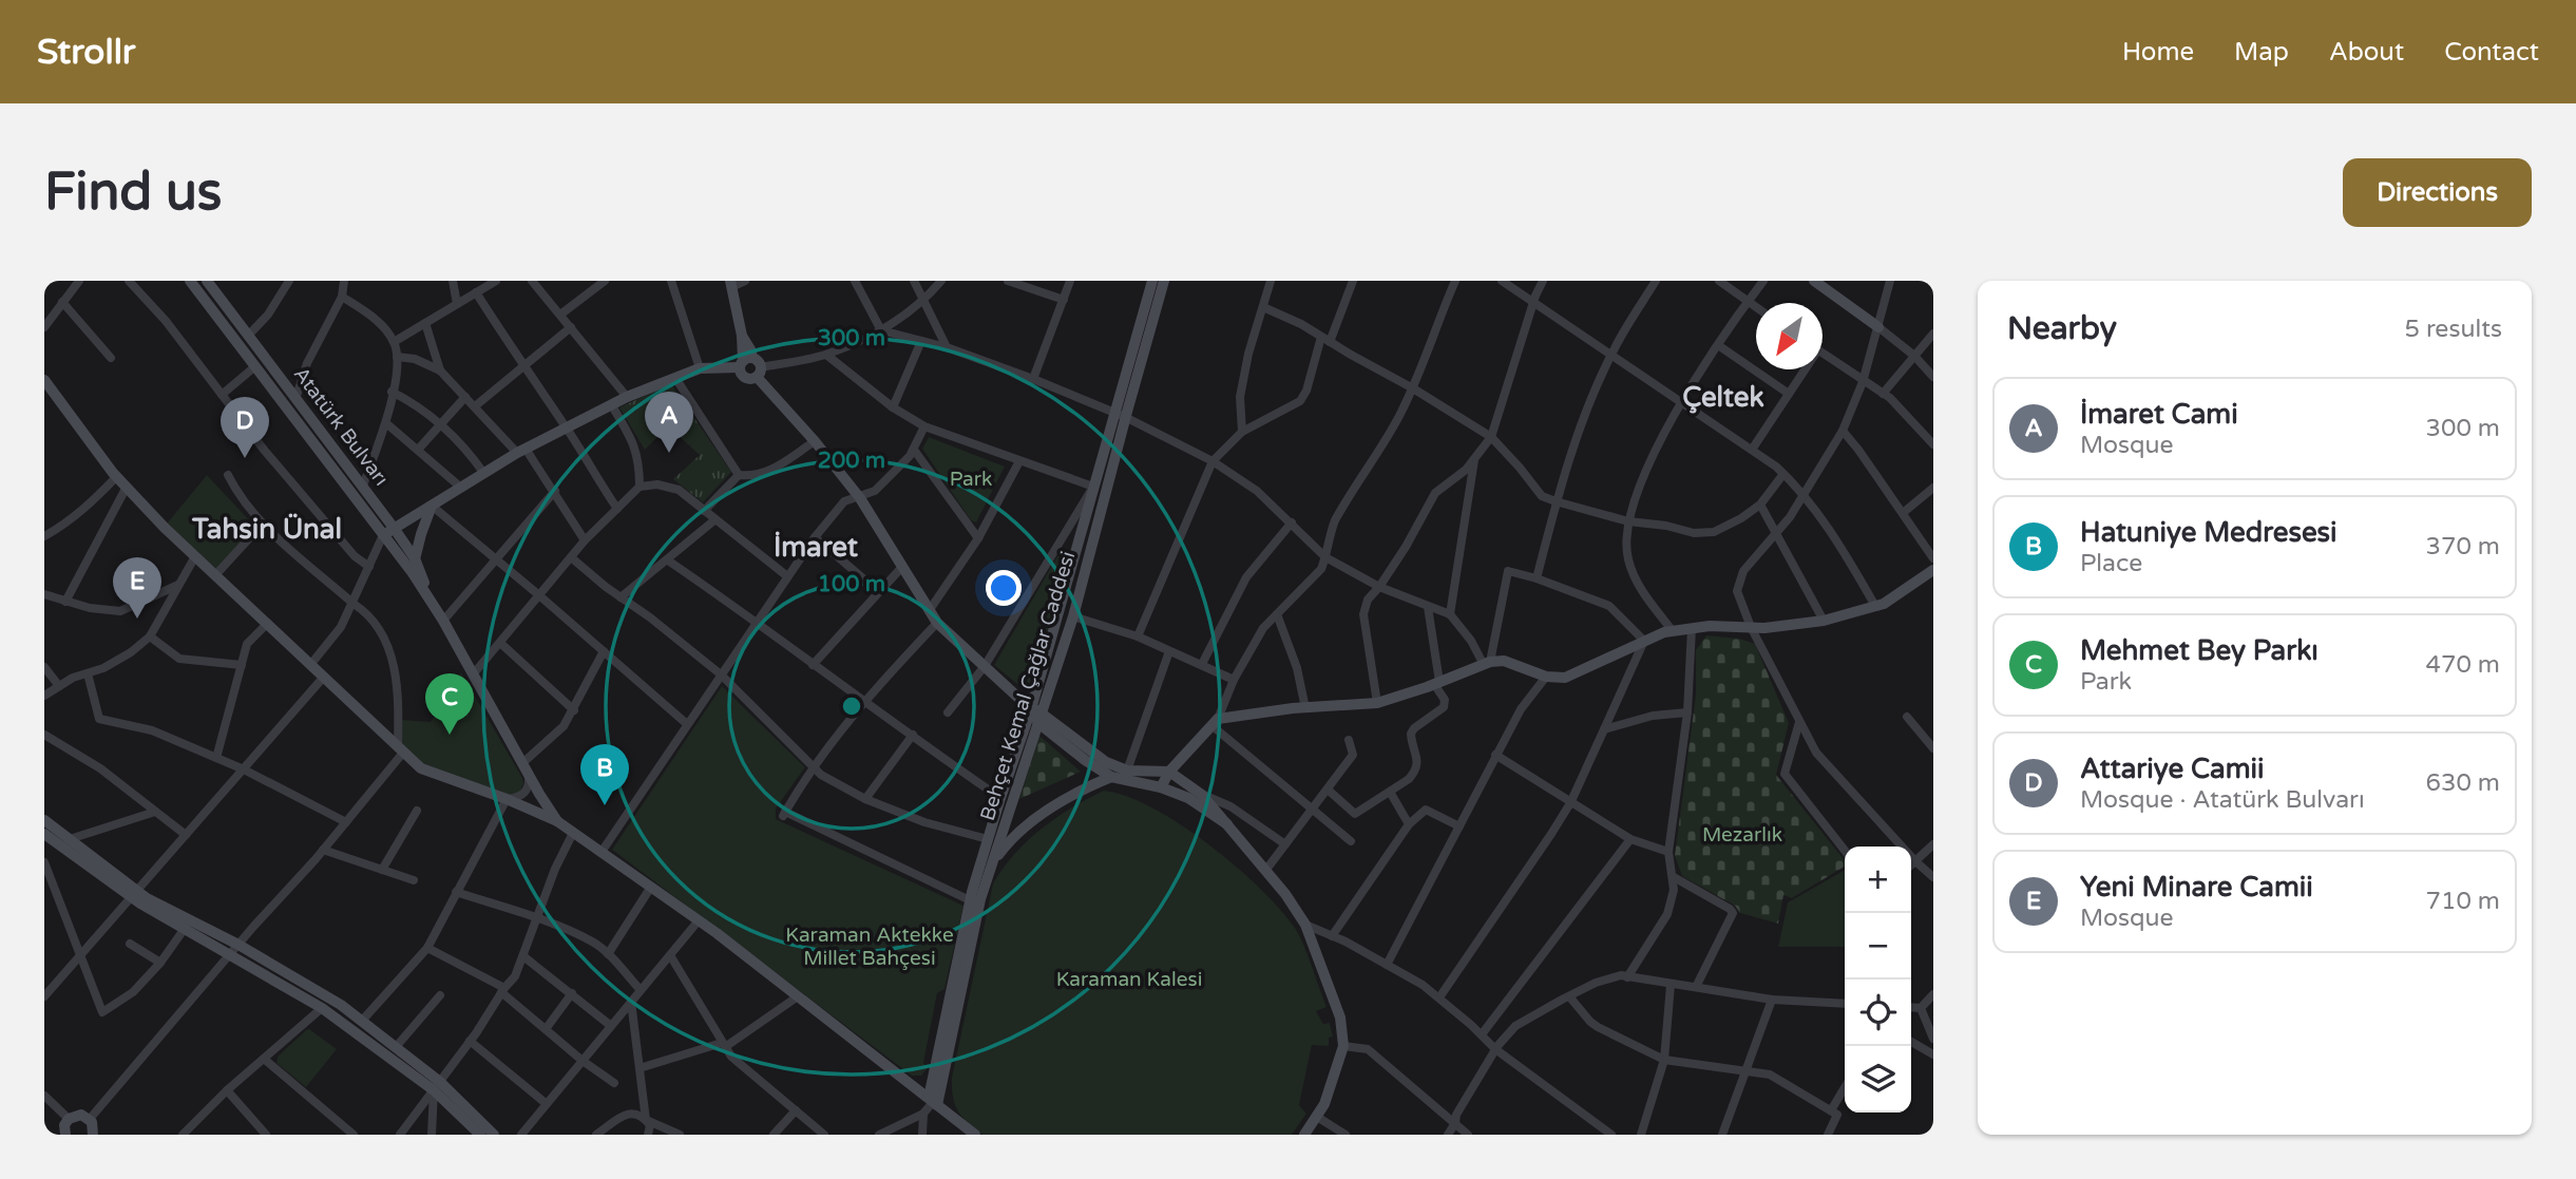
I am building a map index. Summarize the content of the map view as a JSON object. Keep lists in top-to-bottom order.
{
  "streets": {
    "main road": ["Atatürk Bulvarı", "Behçet Kemal Çağlar Caddesi"]
  },
  "districts": ["Çeltek", "Tahsin Ünal", "İmaret"],
  "parks": [
    "Park",
    "Mezarlık",
    "Karaman Aktekke Millet Bahçesi",
    "Karaman Kalesi"
  ],
  "north": "bottom left",
  "page": {
    "header": "Strollr",
    "nav": [
      "Home",
      "Map",
      "About",
      "Contact"
    ],
    "buttons": "Directions",
    "title": "Find us",
    "heading": ["Nearby", "5 results"],
    "list": [
      {
        "mark": "A",
        "name": "İmaret Cami",
        "note": "Mosque",
        "value": "300 m"
      },
      {
        "mark": "B",
        "name": "Hatuniye Medresesi",
        "note": "Place",
        "value": "370 m"
      },
      {
        "mark": "C",
        "name": "Mehmet Bey Parkı",
        "note": "Park",
        "value": "470 m"
      },
      {
        "mark": "D",
        "name": "Attariye Camii",
        "note": "Mosque · Atatürk Bulvarı",
        "value": "630 m"
      },
      {
        "mark": "E",
        "name": "Yeni Minare Camii",
        "note": "Mosque",
        "value": "710 m"
      }
    ],
    "pins": [
      "A",
      "D",
      "E",
      "C",
      "B"
    ],
    "map_buttons": ["+", "−"]
  },
  "rings": ["300 m", "200 m", "100 m"]
}
